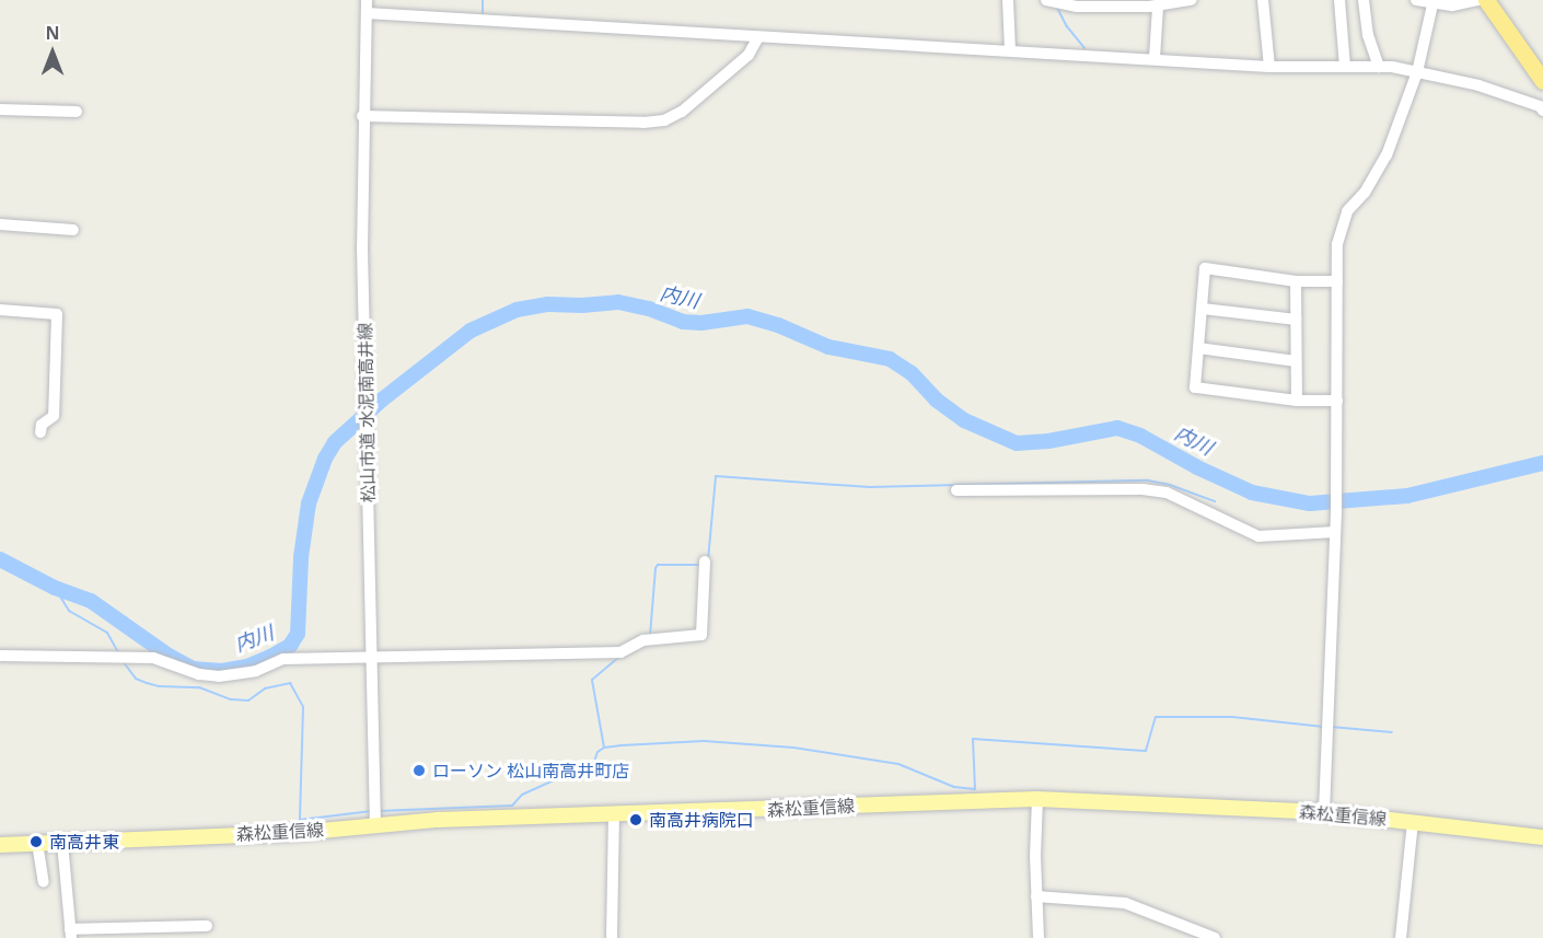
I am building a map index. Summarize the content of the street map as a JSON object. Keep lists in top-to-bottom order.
{
  "streets": {
    "main road": ["森松重信線"],
    "street": ["松山市道 水泥南高井線"]
  },
  "crossings": [
    ["松山市道 水泥南高井線", "森松重信線"]
  ],
  "water": ["内川"],
  "places": ["ローソン 松山南高井町店", "南高井病院口", "南高井東"],
  "north": "top"
}
